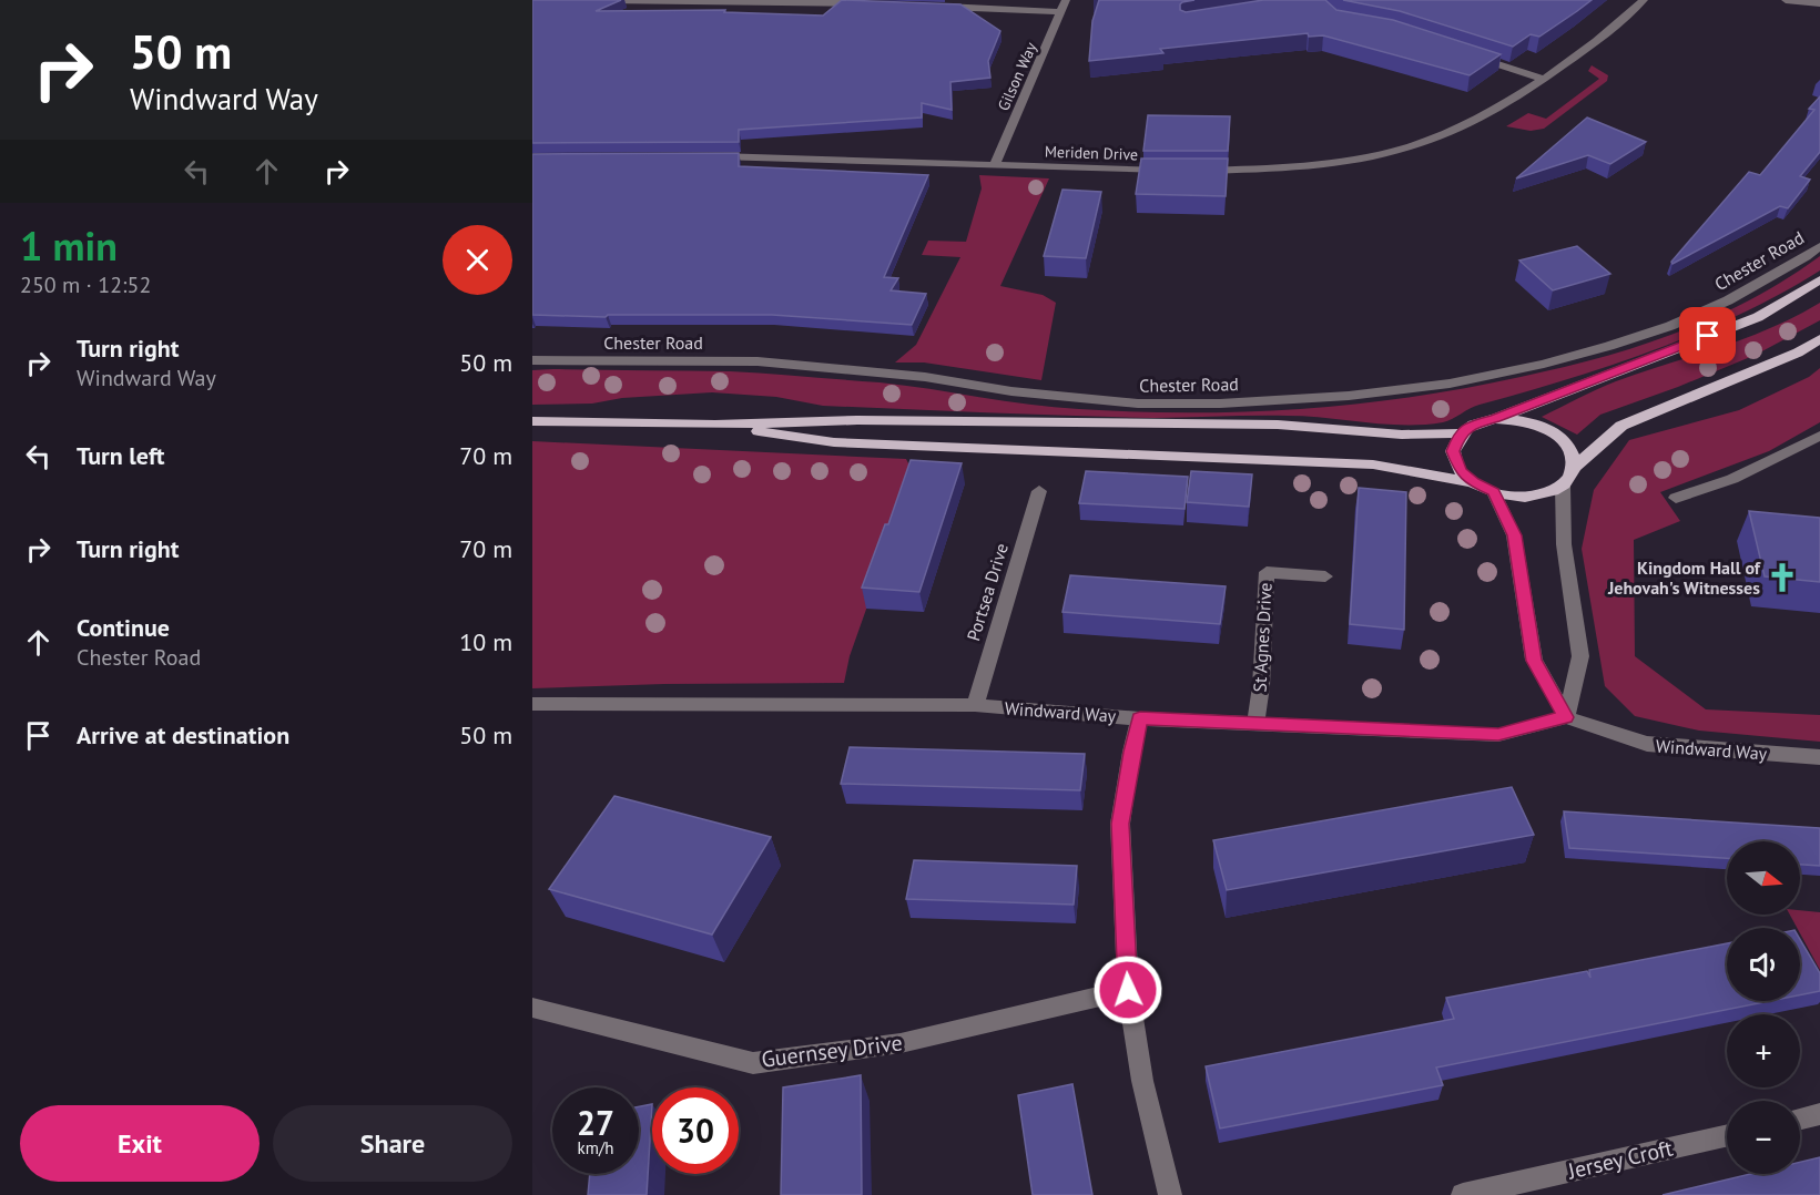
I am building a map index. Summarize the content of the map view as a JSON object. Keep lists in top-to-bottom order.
{
  "streets": {
    "street": [
      "Gilson Way",
      "Meriden Drive",
      "Chester Road",
      "Portsea Drive",
      "St Agnes Drive",
      "Windward Way",
      "Guernsey Drive",
      "Jersey Croft"
    ]
  },
  "crossings": [
    ["Gilson Way", "Meriden Drive"],
    ["Portsea Drive", "Windward Way"],
    ["St Agnes Drive", "Windward Way"]
  ],
  "places": {
    "church": ["Kingdom Hall of Jehovah's Witnesses"]
  },
  "north": "right",
  "page": {
    "turn": ["50 m", "Windward Way"],
    "heading": ["1 min", "250 m · 12:52"],
    "list": [
      {
        "name": "Turn right",
        "note": "Windward Way",
        "value": "50 m"
      },
      {
        "name": "Turn left",
        "value": "70 m"
      },
      {
        "name": "Turn right",
        "value": "70 m"
      },
      {
        "name": "Continue",
        "note": "Chester Road",
        "value": "10 m"
      },
      {
        "name": "Arrive at destination",
        "value": "50 m"
      }
    ],
    "map_buttons": ["+", "−"],
    "speed": "27 km/h",
    "limit": "30",
    "buttons": ["Exit", "Share"]
  }
}
